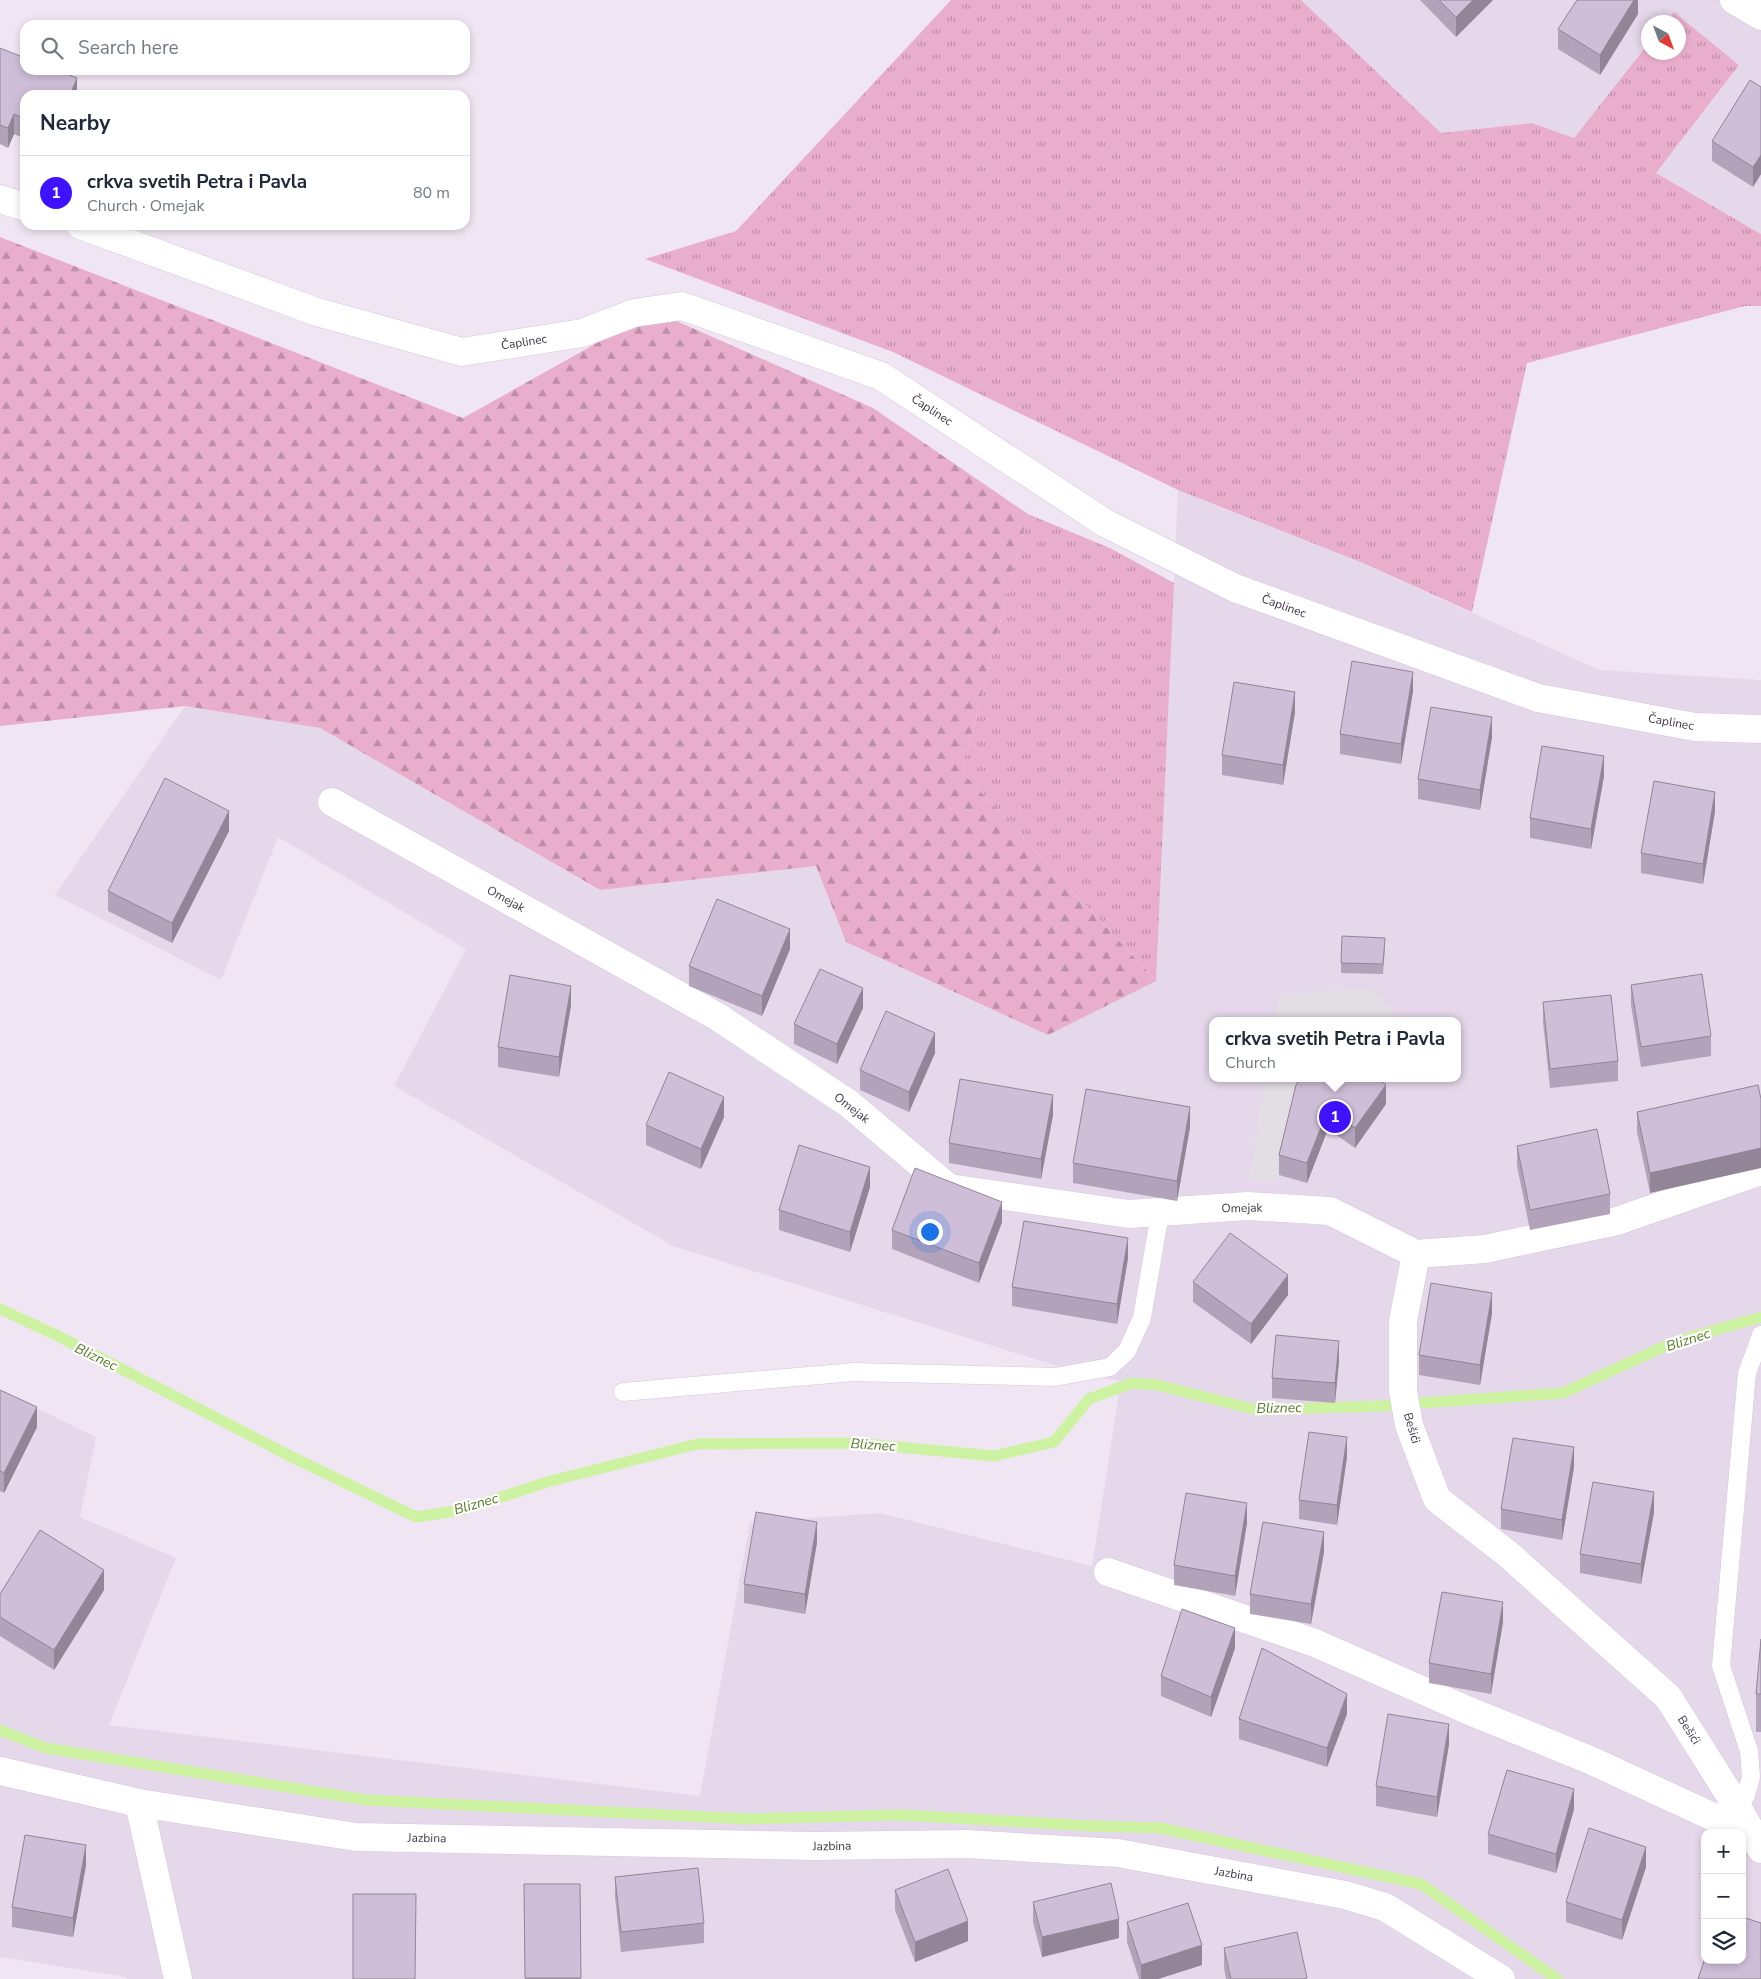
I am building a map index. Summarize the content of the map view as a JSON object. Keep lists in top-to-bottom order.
{
  "streets": {
    "street": [
      "Čaplinec",
      "Omejak",
      "Bešići",
      "Jazbina"
    ]
  },
  "crossings": [
    ["Omejak", "Bešići"]
  ],
  "water": ["Bliznec"],
  "north": "bottom right",
  "page": {
    "search": "Search here",
    "heading": "Nearby",
    "list": [
      {
        "mark": "1",
        "name": "crkva svetih Petra i Pavla",
        "note": "Church · Omejak",
        "value": "80 m"
      }
    ],
    "popup": ["crkva svetih Petra i Pavla", "Church"],
    "pins": "1",
    "map_buttons": ["+", "−"]
  }
}
